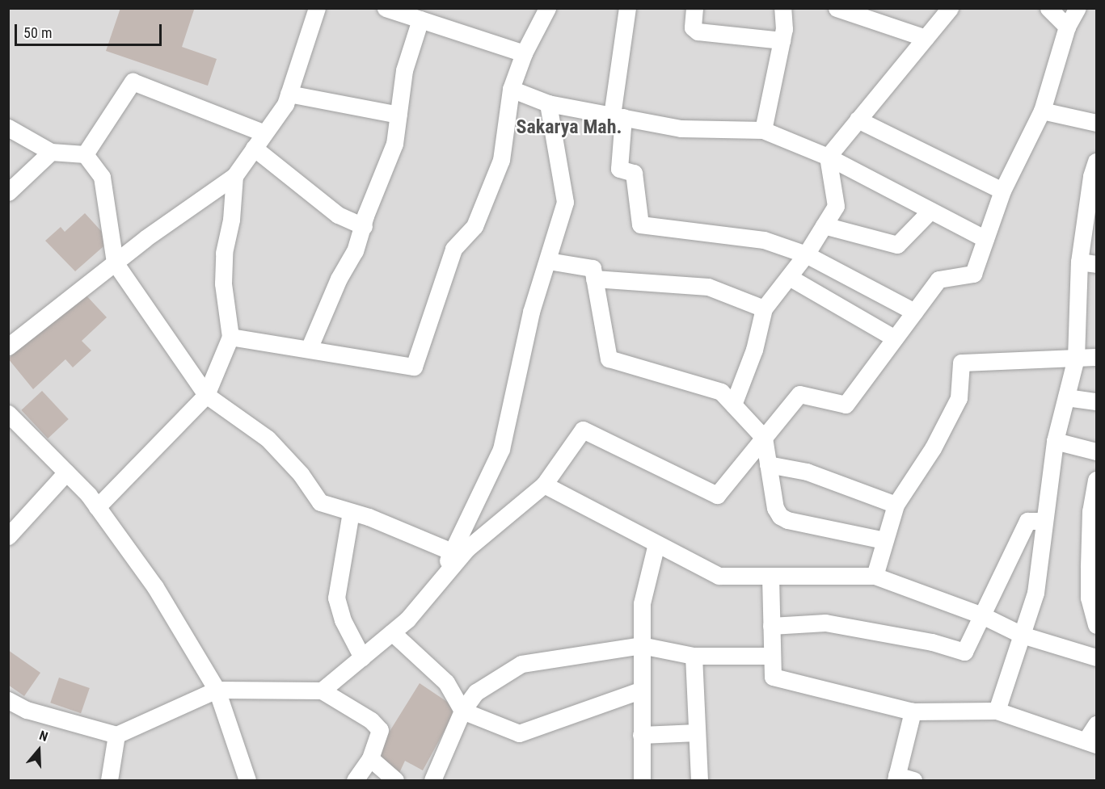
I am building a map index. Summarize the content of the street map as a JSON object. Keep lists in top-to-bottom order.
{
  "districts": ["Sakarya Mah."],
  "scale_bar": "50 m",
  "north": "top"
}
